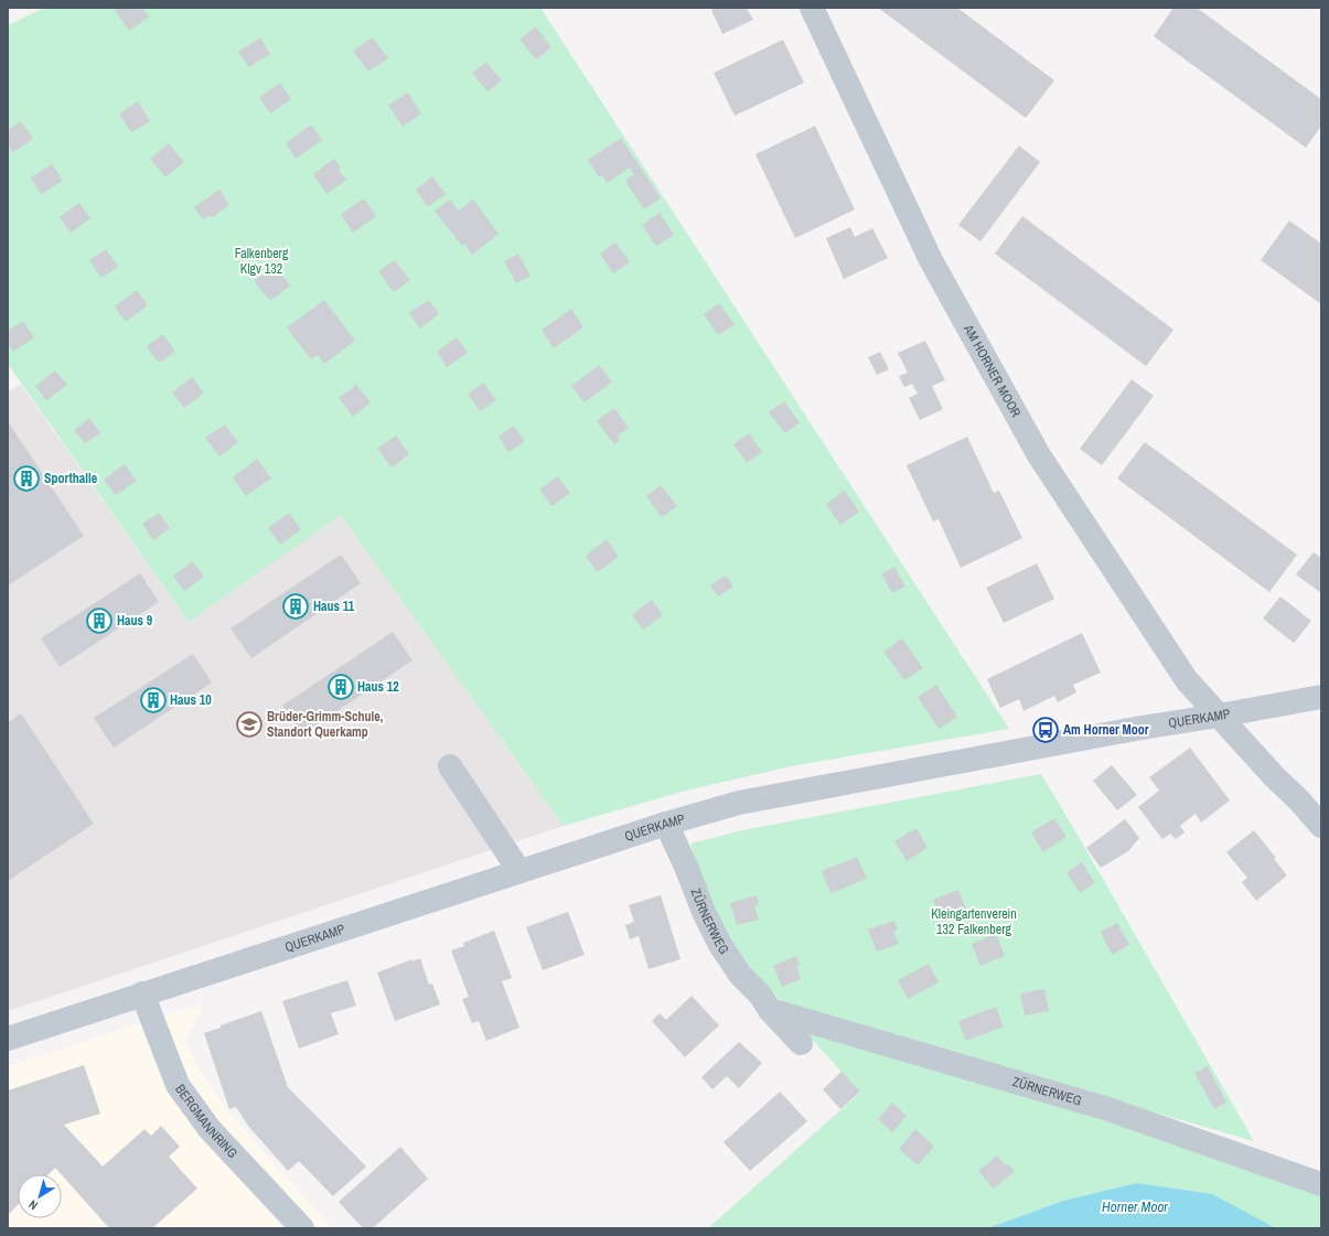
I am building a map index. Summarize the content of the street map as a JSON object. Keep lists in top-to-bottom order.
{
  "streets": {
    "street": [
      "AM HORNER MOOR",
      "QUERKAMP",
      "ZÜRNERWEG",
      "BERGMANNRING"
    ]
  },
  "crossings": [
    ["AM HORNER MOOR", "QUERKAMP"],
    ["QUERKAMP", "ZÜRNERWEG"],
    ["QUERKAMP", "BERGMANNRING"]
  ],
  "water": ["Horner Moor"],
  "parks": ["Falkenberg Klgv 132", "Kleingartenverein 132 Falkenberg"],
  "places": {
    "building": [
      "Sporthalle",
      "Haus 11",
      "Haus 9",
      "Haus 12",
      "Haus 10"
    ],
    "school or university": ["Brüder-Grimm-Schule, Standort Querkamp"],
    "bus stop": ["Am Horner Moor"]
  },
  "north": "bottom left"
}
